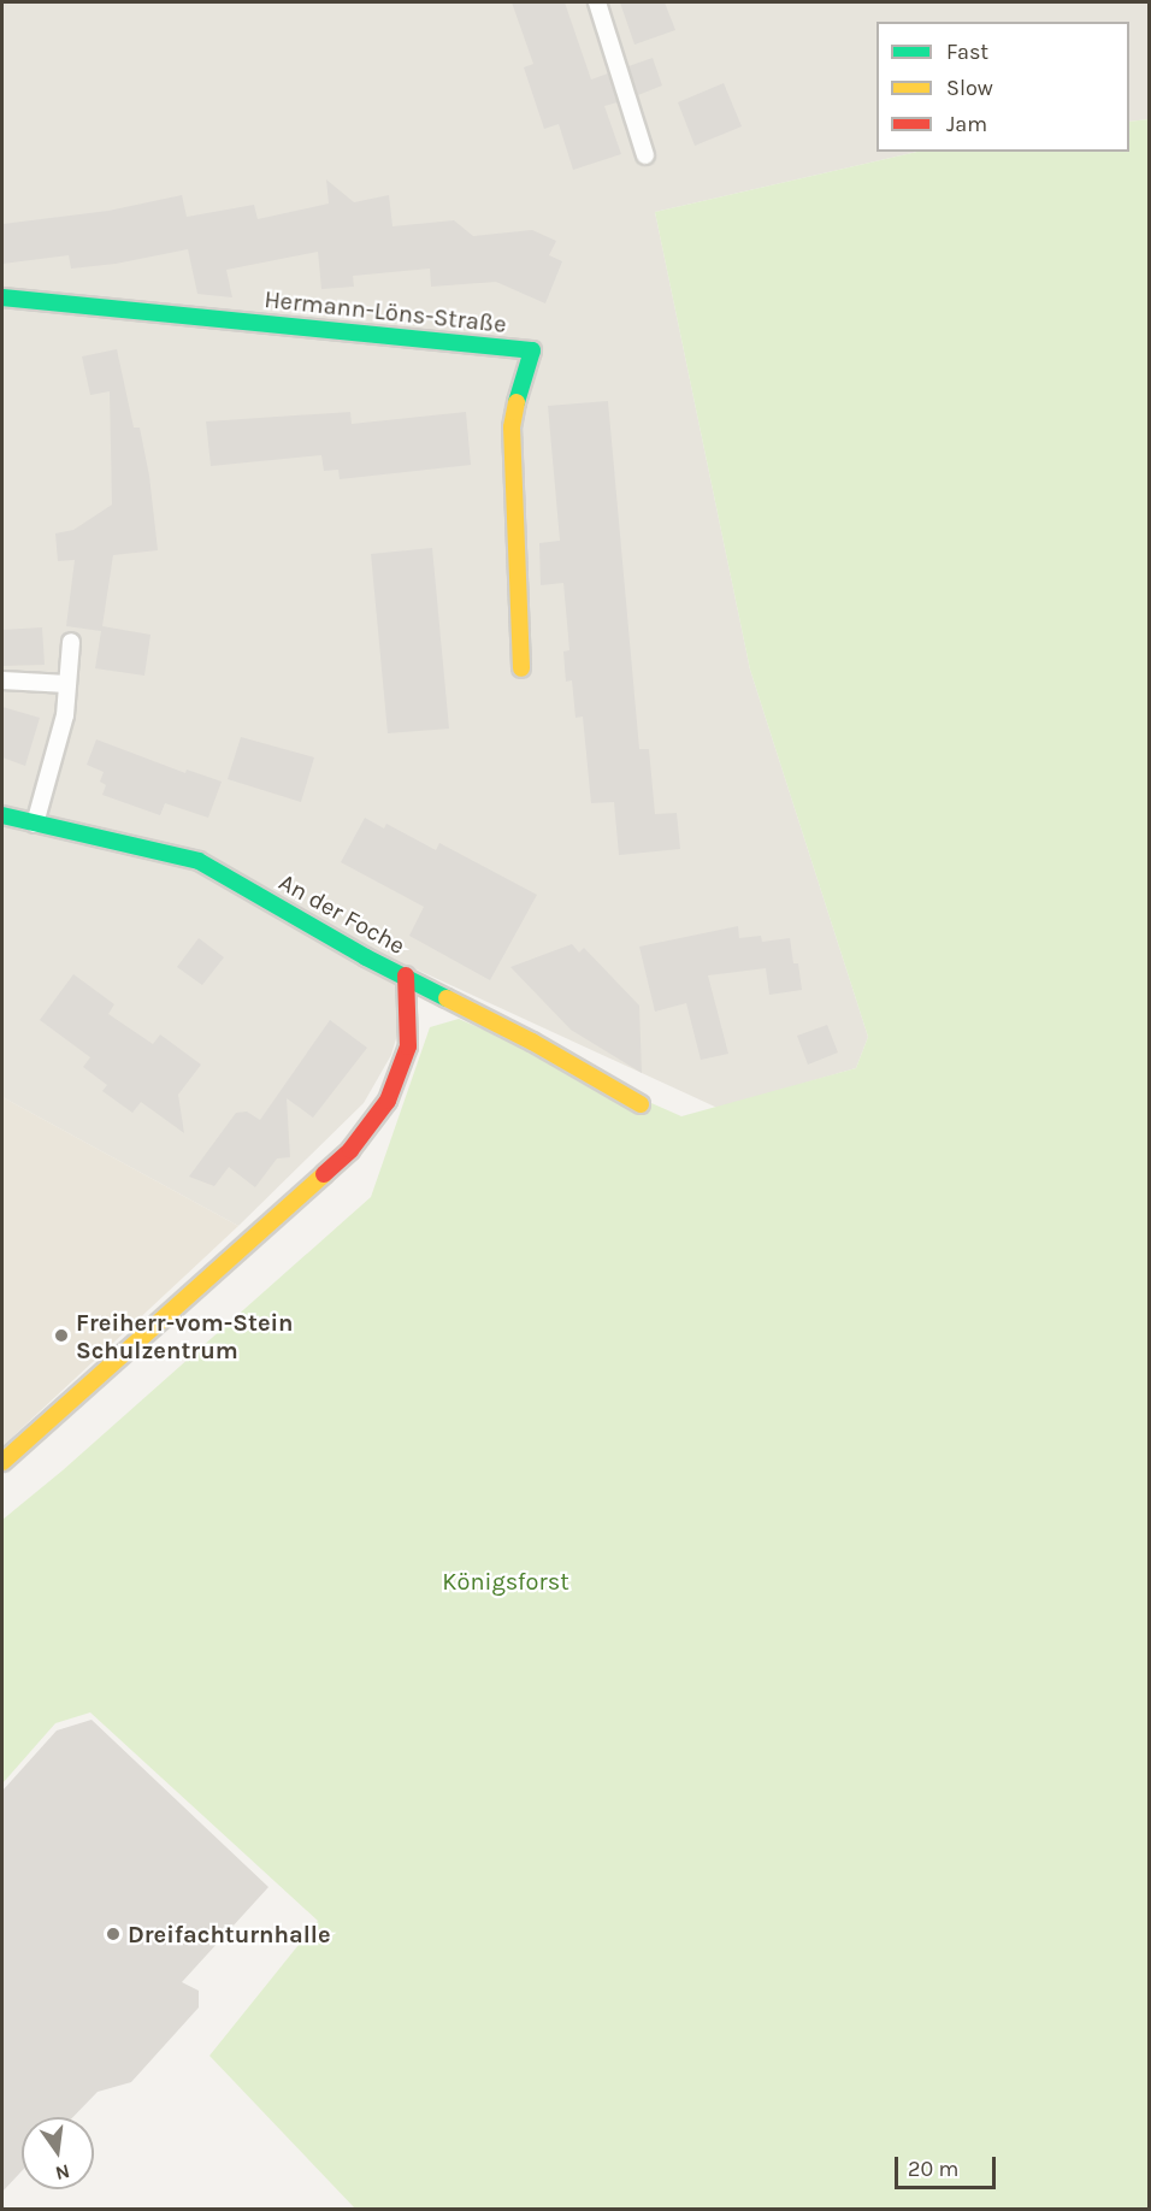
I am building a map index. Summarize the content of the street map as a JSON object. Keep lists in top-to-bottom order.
{
  "streets": {
    "street": ["Hermann-Löns-Straße", "An der Foche"]
  },
  "parks": ["Königsforst"],
  "places": ["Freiherr-vom-Stein Schulzentrum", "Dreifachturnhalle"],
  "legend": ["Fast", "Slow", "Jam"],
  "scale_bar": "20 m",
  "north": "bottom"
}
